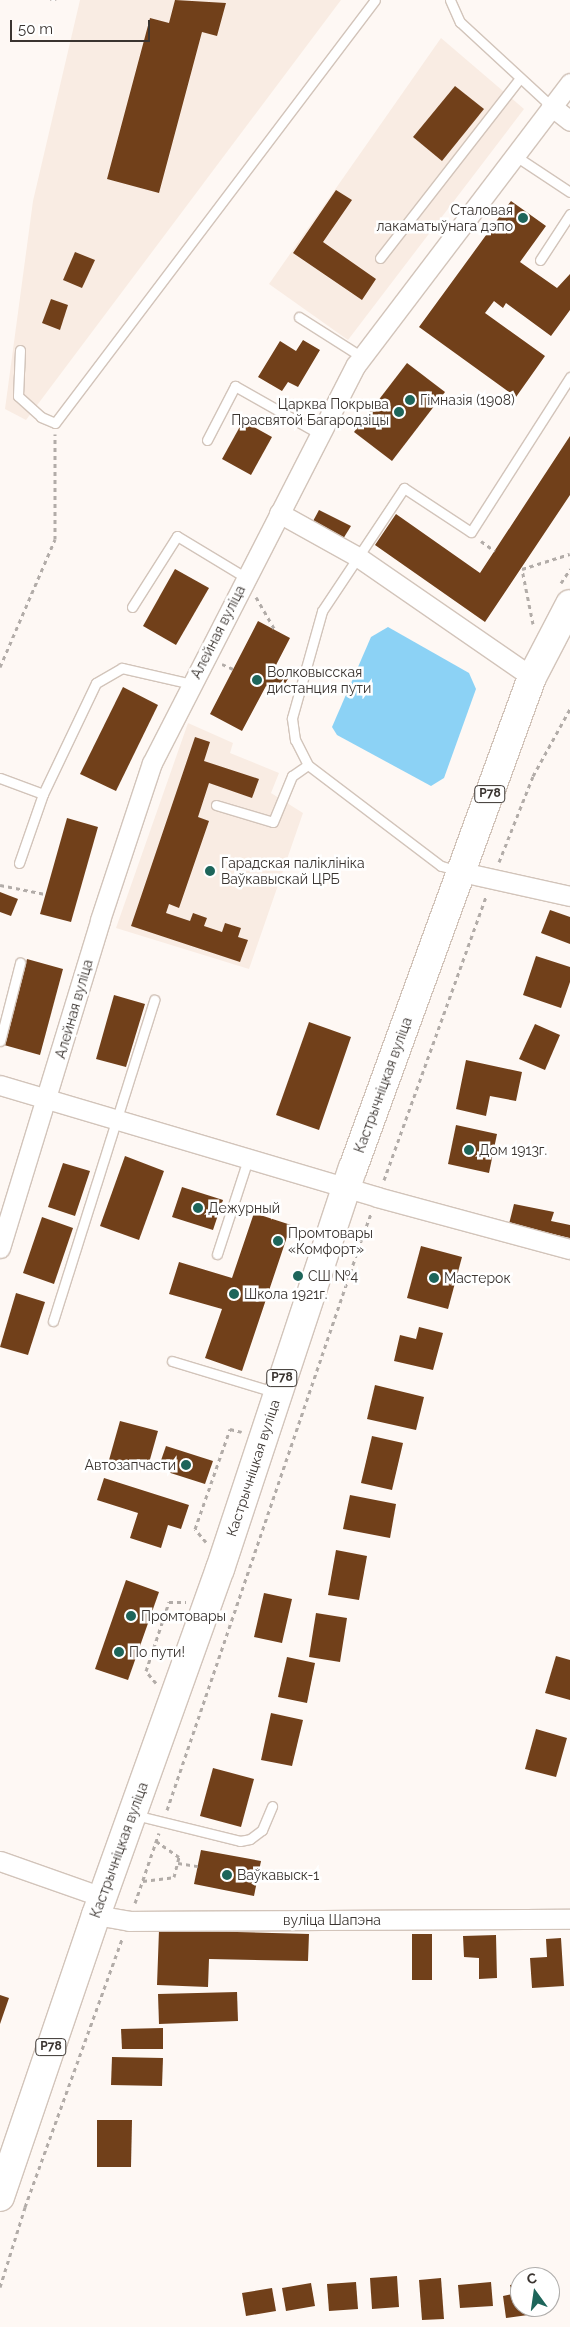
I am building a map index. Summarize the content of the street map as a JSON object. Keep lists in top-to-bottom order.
{
  "streets": {
    "main road": ["Р78", "Кастрычніцкая вуліца"],
    "street": ["Алейная вуліца", "вуліца Шапэна"]
  },
  "crossings": [
    ["Кастрычніцкая вуліца", "вуліца Шапэна"]
  ],
  "places": [
    "Сталовая лакаматыўнага дэпо",
    "Гімназія (1908)",
    "Царква Покрыва Прасвятой Багародзіцы",
    "Волковысская дистанция пути",
    "Гарадская паліклініка Ваўкавыскай ЦРБ",
    "Дом 1913г.",
    "Дежурный",
    "Промтовары «Комфорт»",
    "СШ №4",
    "Мастерок",
    "Школа 1921г.",
    "Автозапчасти",
    "Промтовары",
    "По пути!",
    "Ваўкавыск-1"
  ],
  "scale_bar": "50 m",
  "north": "top"
}
